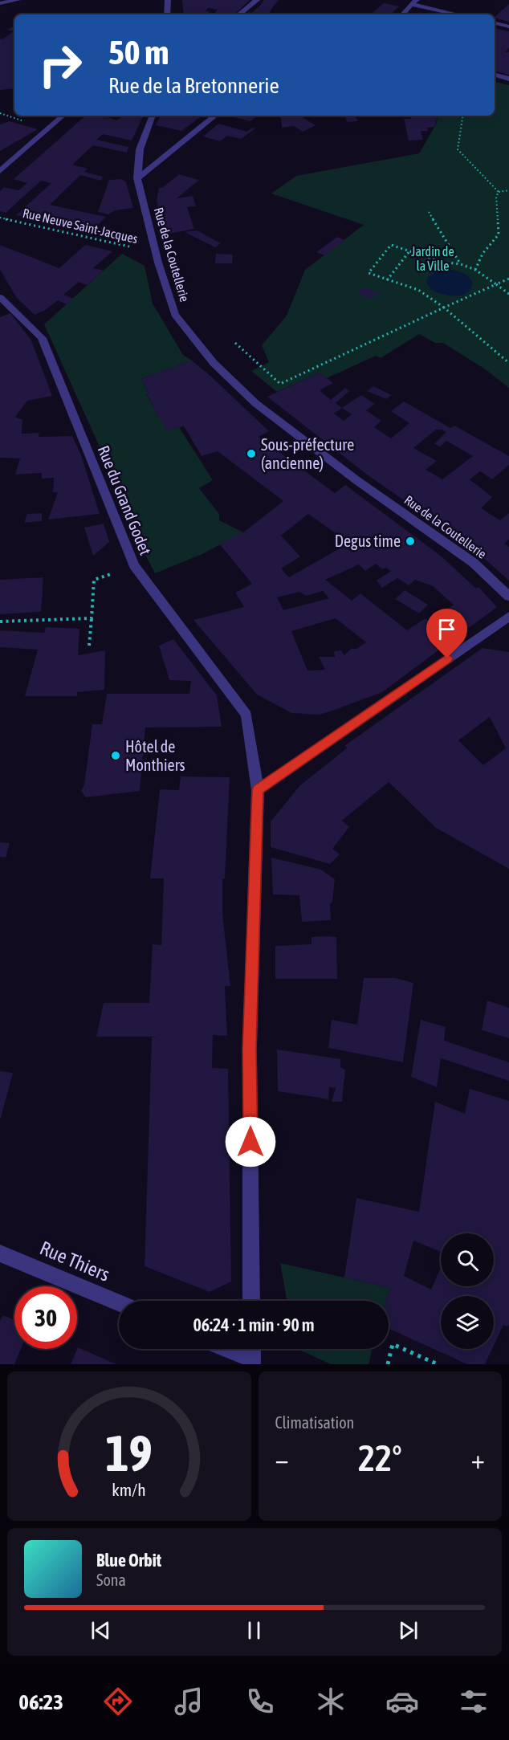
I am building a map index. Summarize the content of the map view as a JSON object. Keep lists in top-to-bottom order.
{
  "streets": {
    "street": ["Rue de la Coutellerie", "Rue du Grand Godet", "Rue Thiers"],
    "path": ["Rue Neuve Saint-Jacques"]
  },
  "crossings": [
    ["Rue Neuve Saint-Jacques", "Rue de la Coutellerie"]
  ],
  "parks": ["Jardin de la Ville"],
  "places": ["Sous-préfecture (ancienne)", "Degus time", "Hôtel de Monthiers"],
  "page": {
    "turn": ["50 m", "Rue de la Bretonnerie"],
    "limit": "30",
    "trip": "06:24 · 1 min · 90 m",
    "tile": "Climatisation",
    "heat": ["−", "22°", "+"],
    "song": ["Blue Orbit", "Sona"],
    "tabs": "06:23",
    "gauge": ["19", "km/h"]
  }
}
